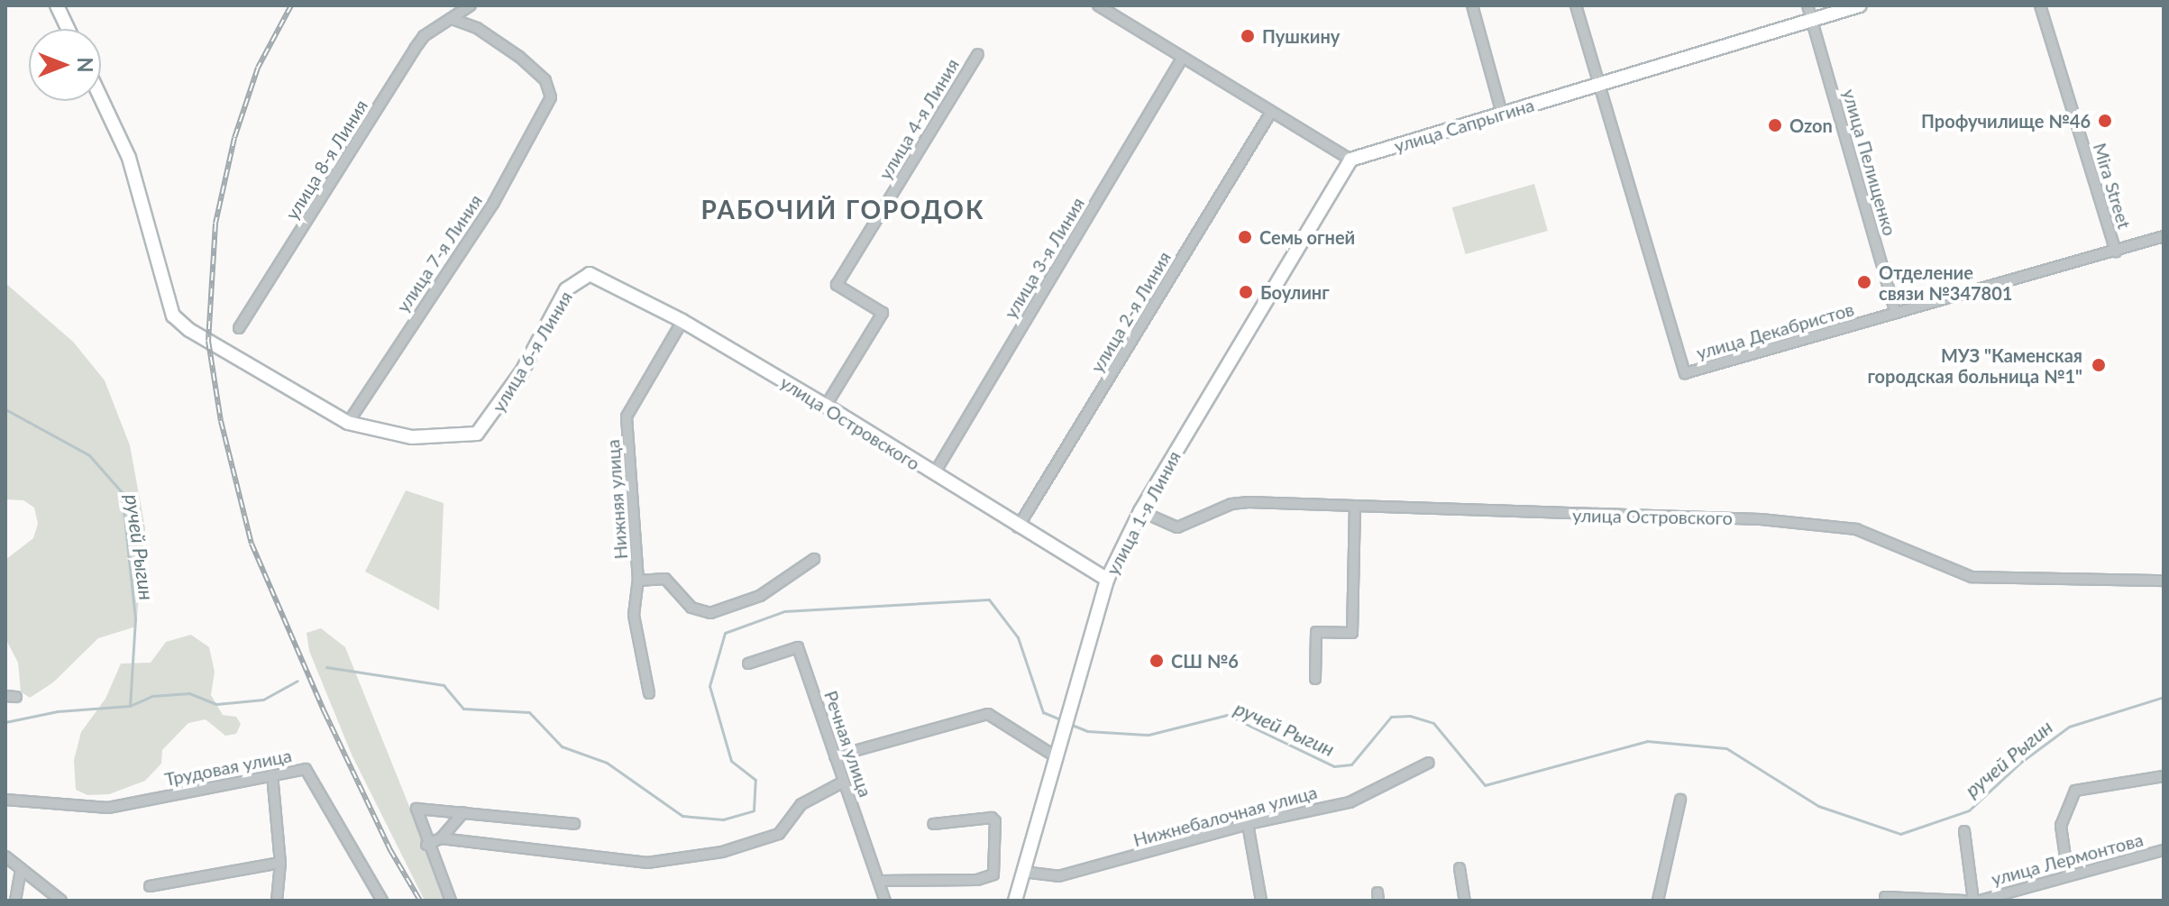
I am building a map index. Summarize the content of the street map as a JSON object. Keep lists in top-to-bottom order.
{
  "streets": {
    "street": [
      "улица 4-я Линия",
      "улица Сапрыгина",
      "улица 8-я Линия",
      "улица Пелищенко",
      "Mira Street",
      "улица 7-я Линия",
      "улица 3-я Линия",
      "улица 2-я Линия",
      "улица Декабристов",
      "улица 6-я Линия",
      "улица Островского",
      "Нижняя улица",
      "улица 1-я Линия",
      "Речная улица",
      "Трудовая улица",
      "Нижнебалочная улица",
      "улица Лермонтова"
    ]
  },
  "crossings": [
    ["улица 4-я Линия", "улица Островского"],
    ["улица Сапрыгина", "улица Пелищенко"],
    ["улица Сапрыгина", "улица Декабристов"],
    ["улица Сапрыгина", "улица 1-я Линия"],
    ["улица 8-я Линия", "улица 7-я Линия"],
    ["улица Пелищенко", "улица Декабристов"],
    ["Mira Street", "улица Декабристов"],
    ["улица 7-я Линия", "улица 6-я Линия"],
    ["улица 3-я Линия", "улица Островского"],
    ["улица 2-я Линия", "улица Островского"],
    ["улица 6-я Линия", "улица Островского"],
    ["улица Островского", "Нижняя улица"],
    ["улица Островского", "улица 1-я Линия"],
    ["улица 1-я Линия", "Нижнебалочная улица"]
  ],
  "districts": ["РАБОЧИЙ ГОРОДОК"],
  "water": ["ручей Рыгин"],
  "places": [
    "Пушкину",
    "Профучилище №46",
    "Ozon",
    "Семь огней",
    "Отделение связи №347801",
    "Боулинг",
    "МУЗ \"Каменская городская больница №1\"",
    "СШ №6"
  ],
  "north": "right"
}
